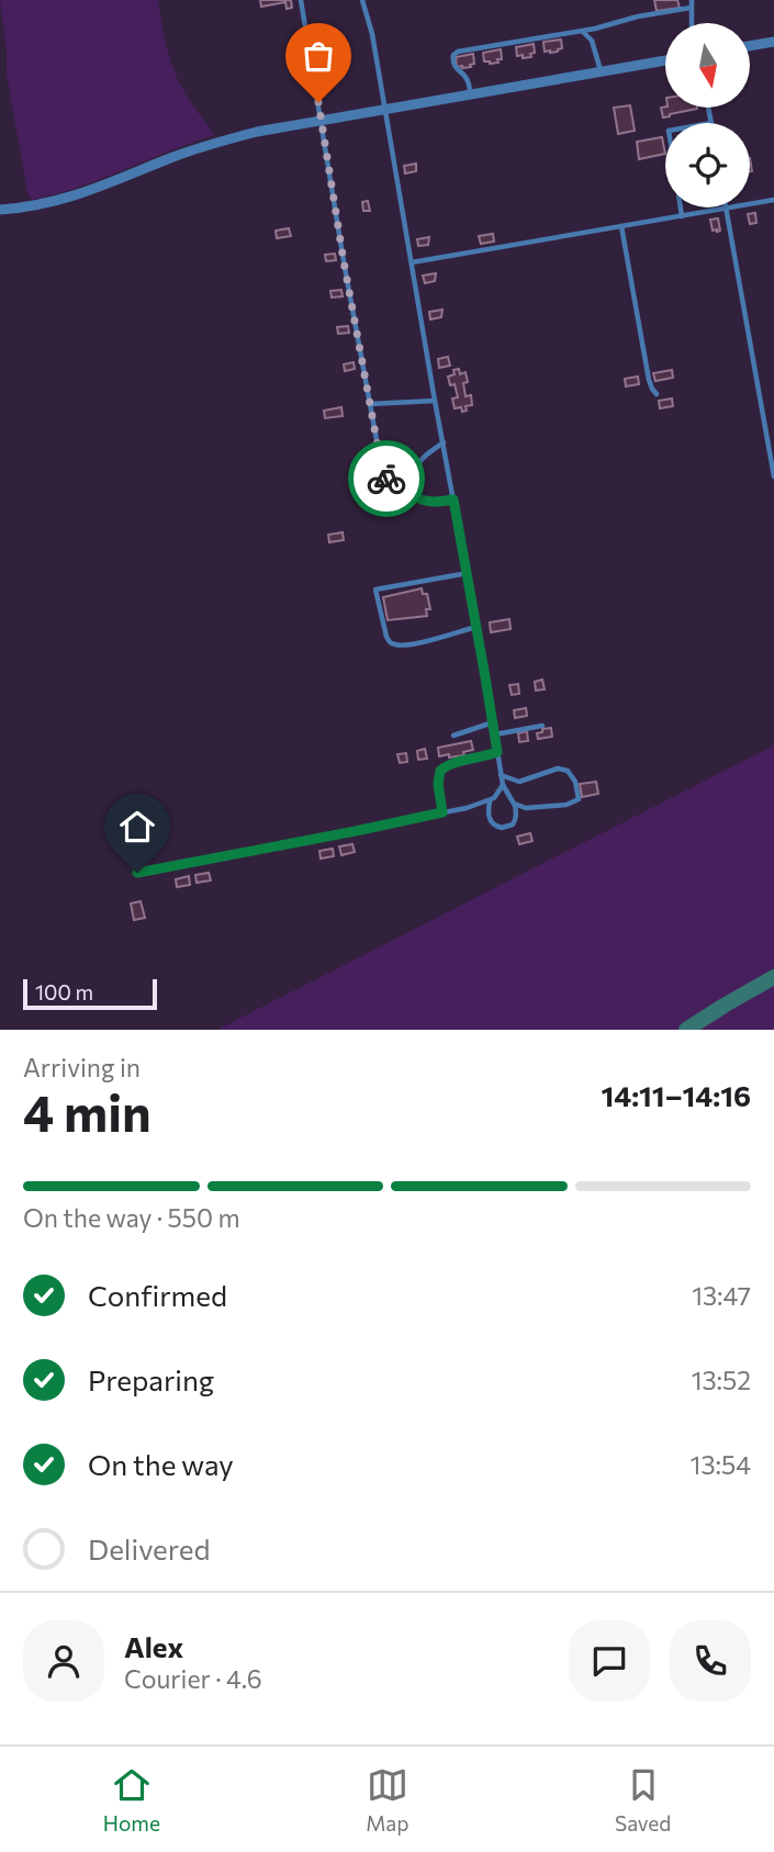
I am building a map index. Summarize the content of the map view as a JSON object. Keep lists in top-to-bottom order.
{
  "scale_bar": "100 m",
  "north": "bottom",
  "page": {
    "scale": "100 m",
    "heading": ["4 min", "Arriving in", "14:11–14:16"],
    "panel": ["Alex", "Courier · 4.6"],
    "bar": "On the way · 550 m",
    "list": [
      ["Confirmed", "13:47"],
      ["Preparing", "13:52"],
      ["On the way", "13:54"],
      "Delivered"
    ],
    "tabs": ["Home", "Map", "Saved"]
  }
}
